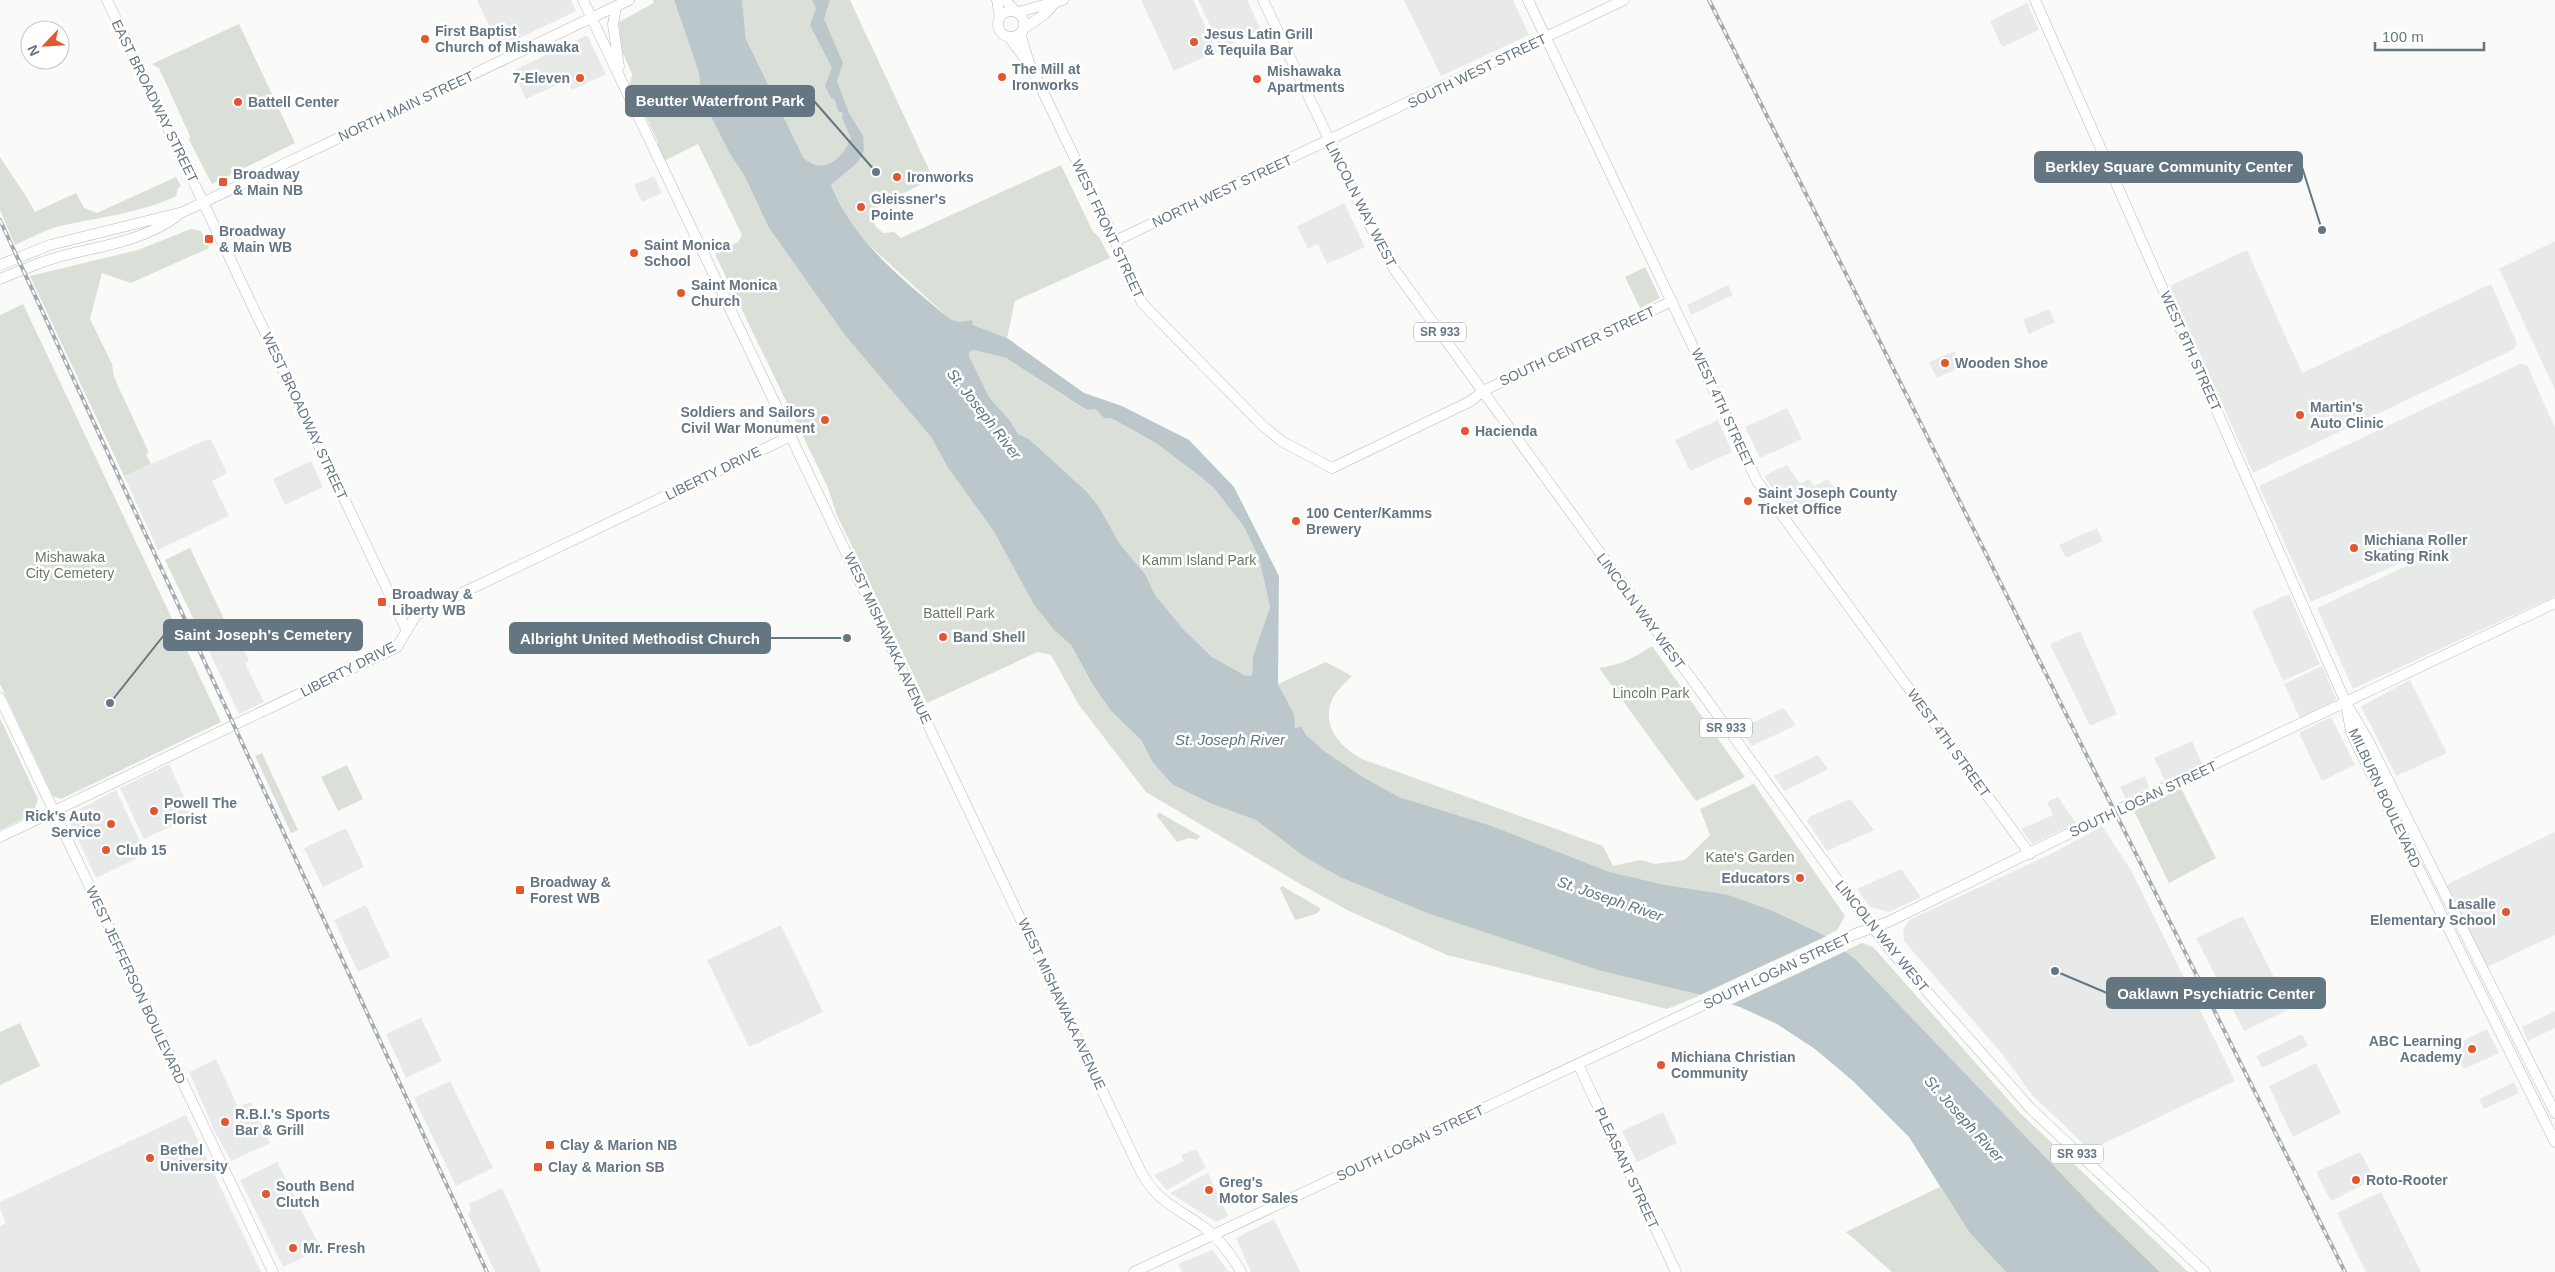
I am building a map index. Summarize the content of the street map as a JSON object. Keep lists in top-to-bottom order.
{
  "streets": {
    "street": [
      "SOUTH WEST STREET",
      "EAST BROADWAY STREET",
      "NORTH MAIN STREET",
      "NORTH WEST STREET",
      "LINCOLN WAY WEST",
      "WEST FRONT STREET",
      "SR 933",
      "SOUTH CENTER STREET",
      "WEST 8TH STREET",
      "WEST 4TH STREET",
      "WEST BROADWAY STREET",
      "LIBERTY DRIVE",
      "WEST MISHAWAKA AVENUE",
      "MILBURN BOULEVARD",
      "SOUTH LOGAN STREET",
      "WEST JEFFERSON BOULEVARD",
      "PLEASANT STREET"
    ]
  },
  "crossings": [
    ["SOUTH WEST STREET", "NORTH WEST STREET"],
    ["SOUTH WEST STREET", "LINCOLN WAY WEST"],
    ["SOUTH WEST STREET", "WEST 4TH STREET"],
    ["EAST BROADWAY STREET", "NORTH MAIN STREET"],
    ["EAST BROADWAY STREET", "WEST BROADWAY STREET"],
    ["NORTH MAIN STREET", "WEST BROADWAY STREET"],
    ["NORTH MAIN STREET", "WEST MISHAWAKA AVENUE"],
    ["NORTH WEST STREET", "LINCOLN WAY WEST"],
    ["NORTH WEST STREET", "WEST FRONT STREET"],
    ["LINCOLN WAY WEST", "SOUTH CENTER STREET"],
    ["LINCOLN WAY WEST", "SOUTH LOGAN STREET"],
    ["WEST FRONT STREET", "SOUTH CENTER STREET"],
    ["SOUTH CENTER STREET", "WEST 4TH STREET"],
    ["WEST 8TH STREET", "MILBURN BOULEVARD"],
    ["WEST 8TH STREET", "SOUTH LOGAN STREET"],
    ["WEST 4TH STREET", "SOUTH LOGAN STREET"],
    ["WEST BROADWAY STREET", "LIBERTY DRIVE"],
    ["LIBERTY DRIVE", "WEST MISHAWAKA AVENUE"],
    ["LIBERTY DRIVE", "WEST JEFFERSON BOULEVARD"],
    ["WEST MISHAWAKA AVENUE", "SOUTH LOGAN STREET"],
    ["MILBURN BOULEVARD", "SOUTH LOGAN STREET"],
    ["SOUTH LOGAN STREET", "PLEASANT STREET"]
  ],
  "water": ["St. Joseph River"],
  "parks": [
    "Mishawaka City Cemetery",
    "Kamm Island Park",
    "Battell Park",
    "Lincoln Park",
    "Kate's Garden"
  ],
  "places": {
    "other": [
      "First Baptist Church of Mishawaka",
      "Jesus Latin Grill & Tequila Bar",
      "The Mill at Ironworks",
      "7-Eleven",
      "Mishawaka Apartments",
      "Battell Center",
      "Beutter Waterfront Park",
      "Ironworks",
      "Gleissner's Pointe",
      "Berkley Square Community Center",
      "Saint Monica School",
      "Saint Monica Church",
      "Wooden Shoe",
      "Martin's Auto Clinic",
      "Soldiers and Sailors Civil War Monument",
      "Hacienda",
      "Saint Joseph County Ticket Office",
      "100 Center/Kamms Brewery",
      "Michiana Roller Skating Rink",
      "Band Shell",
      "Albright United Methodist Church",
      "Saint Joseph's Cemetery",
      "Powell The Florist",
      "Rick's Auto Service",
      "Club 15",
      "Educators",
      "Lasalle Elementary School",
      "Oaklawn Psychiatric Center",
      "ABC Learning Academy",
      "Michiana Christian Community",
      "R.B.I.'s Sports Bar & Grill",
      "Bethel University",
      "Roto-Rooter",
      "Greg's Motor Sales",
      "South Bend Clutch",
      "Mr. Fresh"
    ],
    "transit": [
      "Broadway & Main NB",
      "Broadway & Main WB",
      "Broadway & Liberty WB",
      "Broadway & Forest WB",
      "Clay & Marion NB",
      "Clay & Marion SB"
    ]
  },
  "scale_bar": "100 m",
  "north": "bottom left"
}
